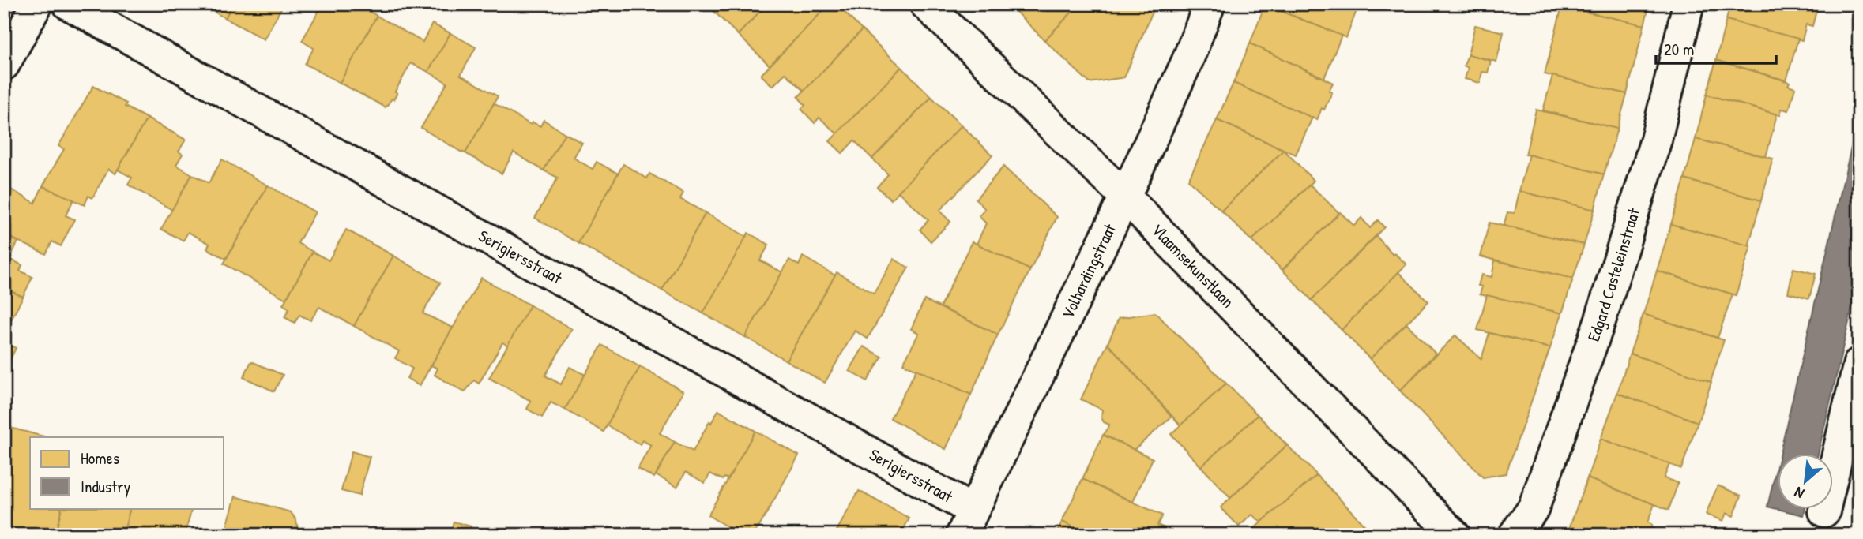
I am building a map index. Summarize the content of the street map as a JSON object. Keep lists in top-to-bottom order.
{
  "streets": {
    "street": [
      "Serigiersstraat",
      "Vlaamsekunstlaan",
      "Volhardingstraat",
      "Edgard Casteleinstraat"
    ]
  },
  "crossings": [
    ["Serigiersstraat", "Volhardingstraat"],
    ["Vlaamsekunstlaan", "Volhardingstraat"]
  ],
  "legend": ["Homes", "Industry"],
  "scale_bar": "20 m",
  "north": "bottom left"
}
